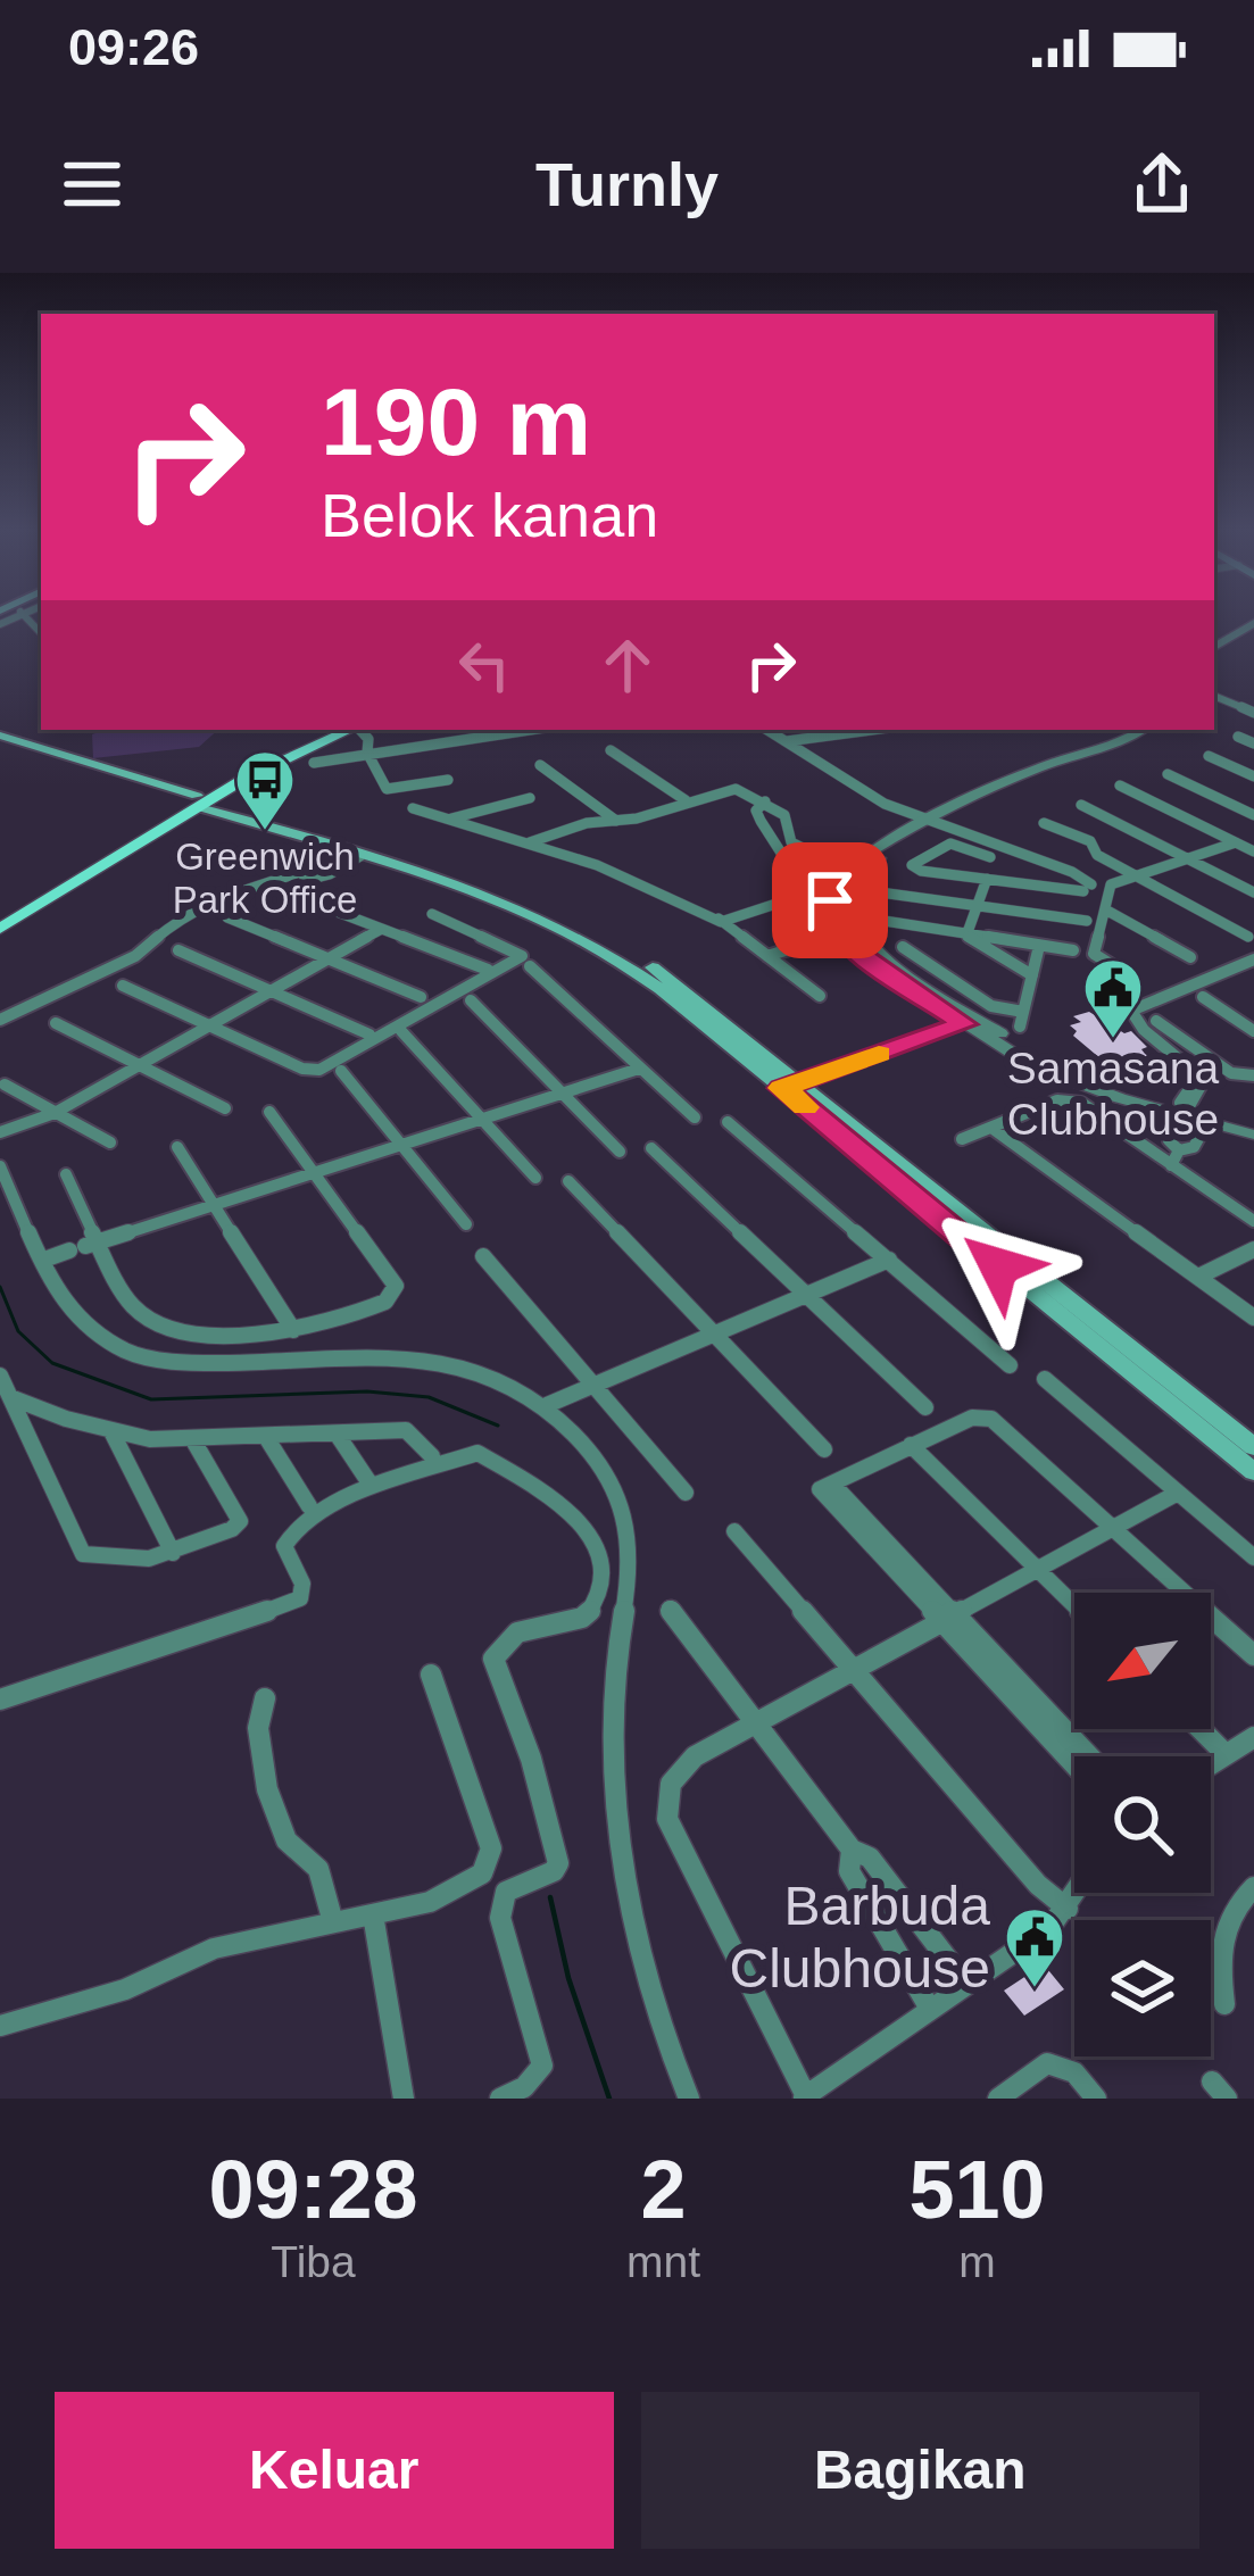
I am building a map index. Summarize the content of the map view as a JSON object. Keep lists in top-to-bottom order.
{
  "places": {
    "bus stop": ["Greenwich Park Office"],
    "public building": ["Samasana Clubhouse", "Barbuda Clubhouse"]
  },
  "north": "bottom left",
  "page": {
    "status": "09:26",
    "header": "Turnly",
    "turn": ["190 m", "Belok kanan"],
    "eta": [
      "09:28",
      "Tiba",
      "2",
      "mnt",
      "510",
      "m"
    ],
    "buttons": ["Keluar", "Bagikan"]
  }
}
